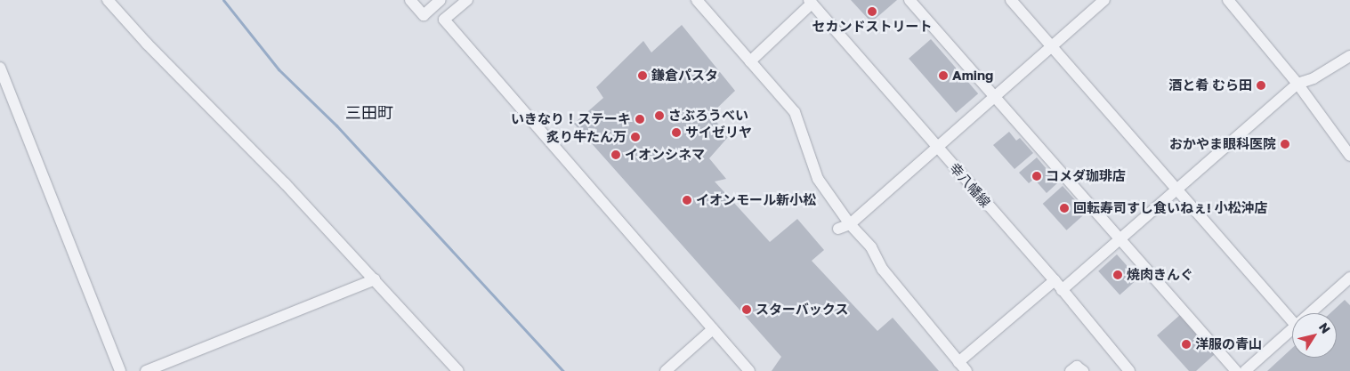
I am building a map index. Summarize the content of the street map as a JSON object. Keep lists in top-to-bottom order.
{
  "streets": {
    "street": ["幸八幡線"]
  },
  "districts": ["三田町"],
  "places": [
    "セカンドストリート",
    "鎌倉パスタ",
    "Aming",
    "酒と肴 むら田",
    "さぶろうべい",
    "いきなり！ステーキ",
    "サイゼリヤ",
    "炙り牛たん万",
    "おかやま眼科医院",
    "イオンシネマ",
    "コメダ珈琲店",
    "イオンモール新小松",
    "回転寿司すし食いねぇ! 小松沖店",
    "焼肉きんぐ",
    "スターバックス",
    "洋服の青山"
  ],
  "north": "top right"
}
